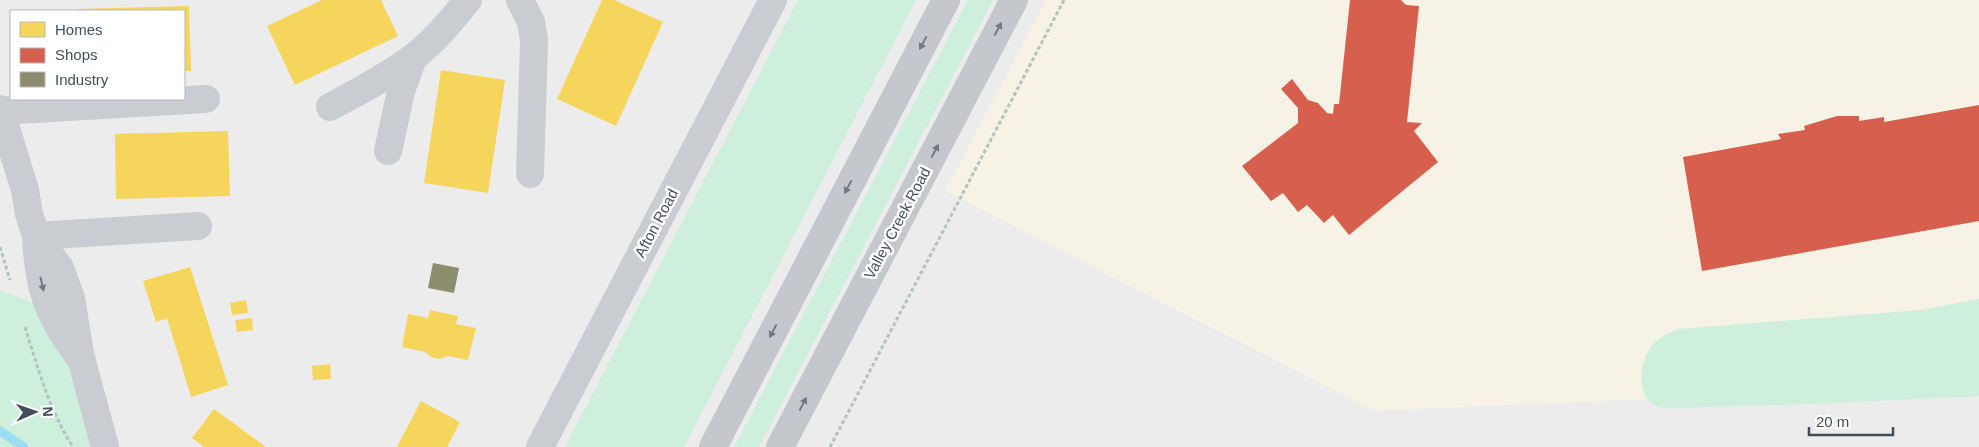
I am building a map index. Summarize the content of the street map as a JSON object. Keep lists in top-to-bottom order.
{
  "streets": {
    "main road": ["Valley Creek Road"],
    "street": ["Afton Road"]
  },
  "legend": ["Homes", "Shops", "Industry"],
  "scale_bar": "20 m",
  "north": "right"
}
